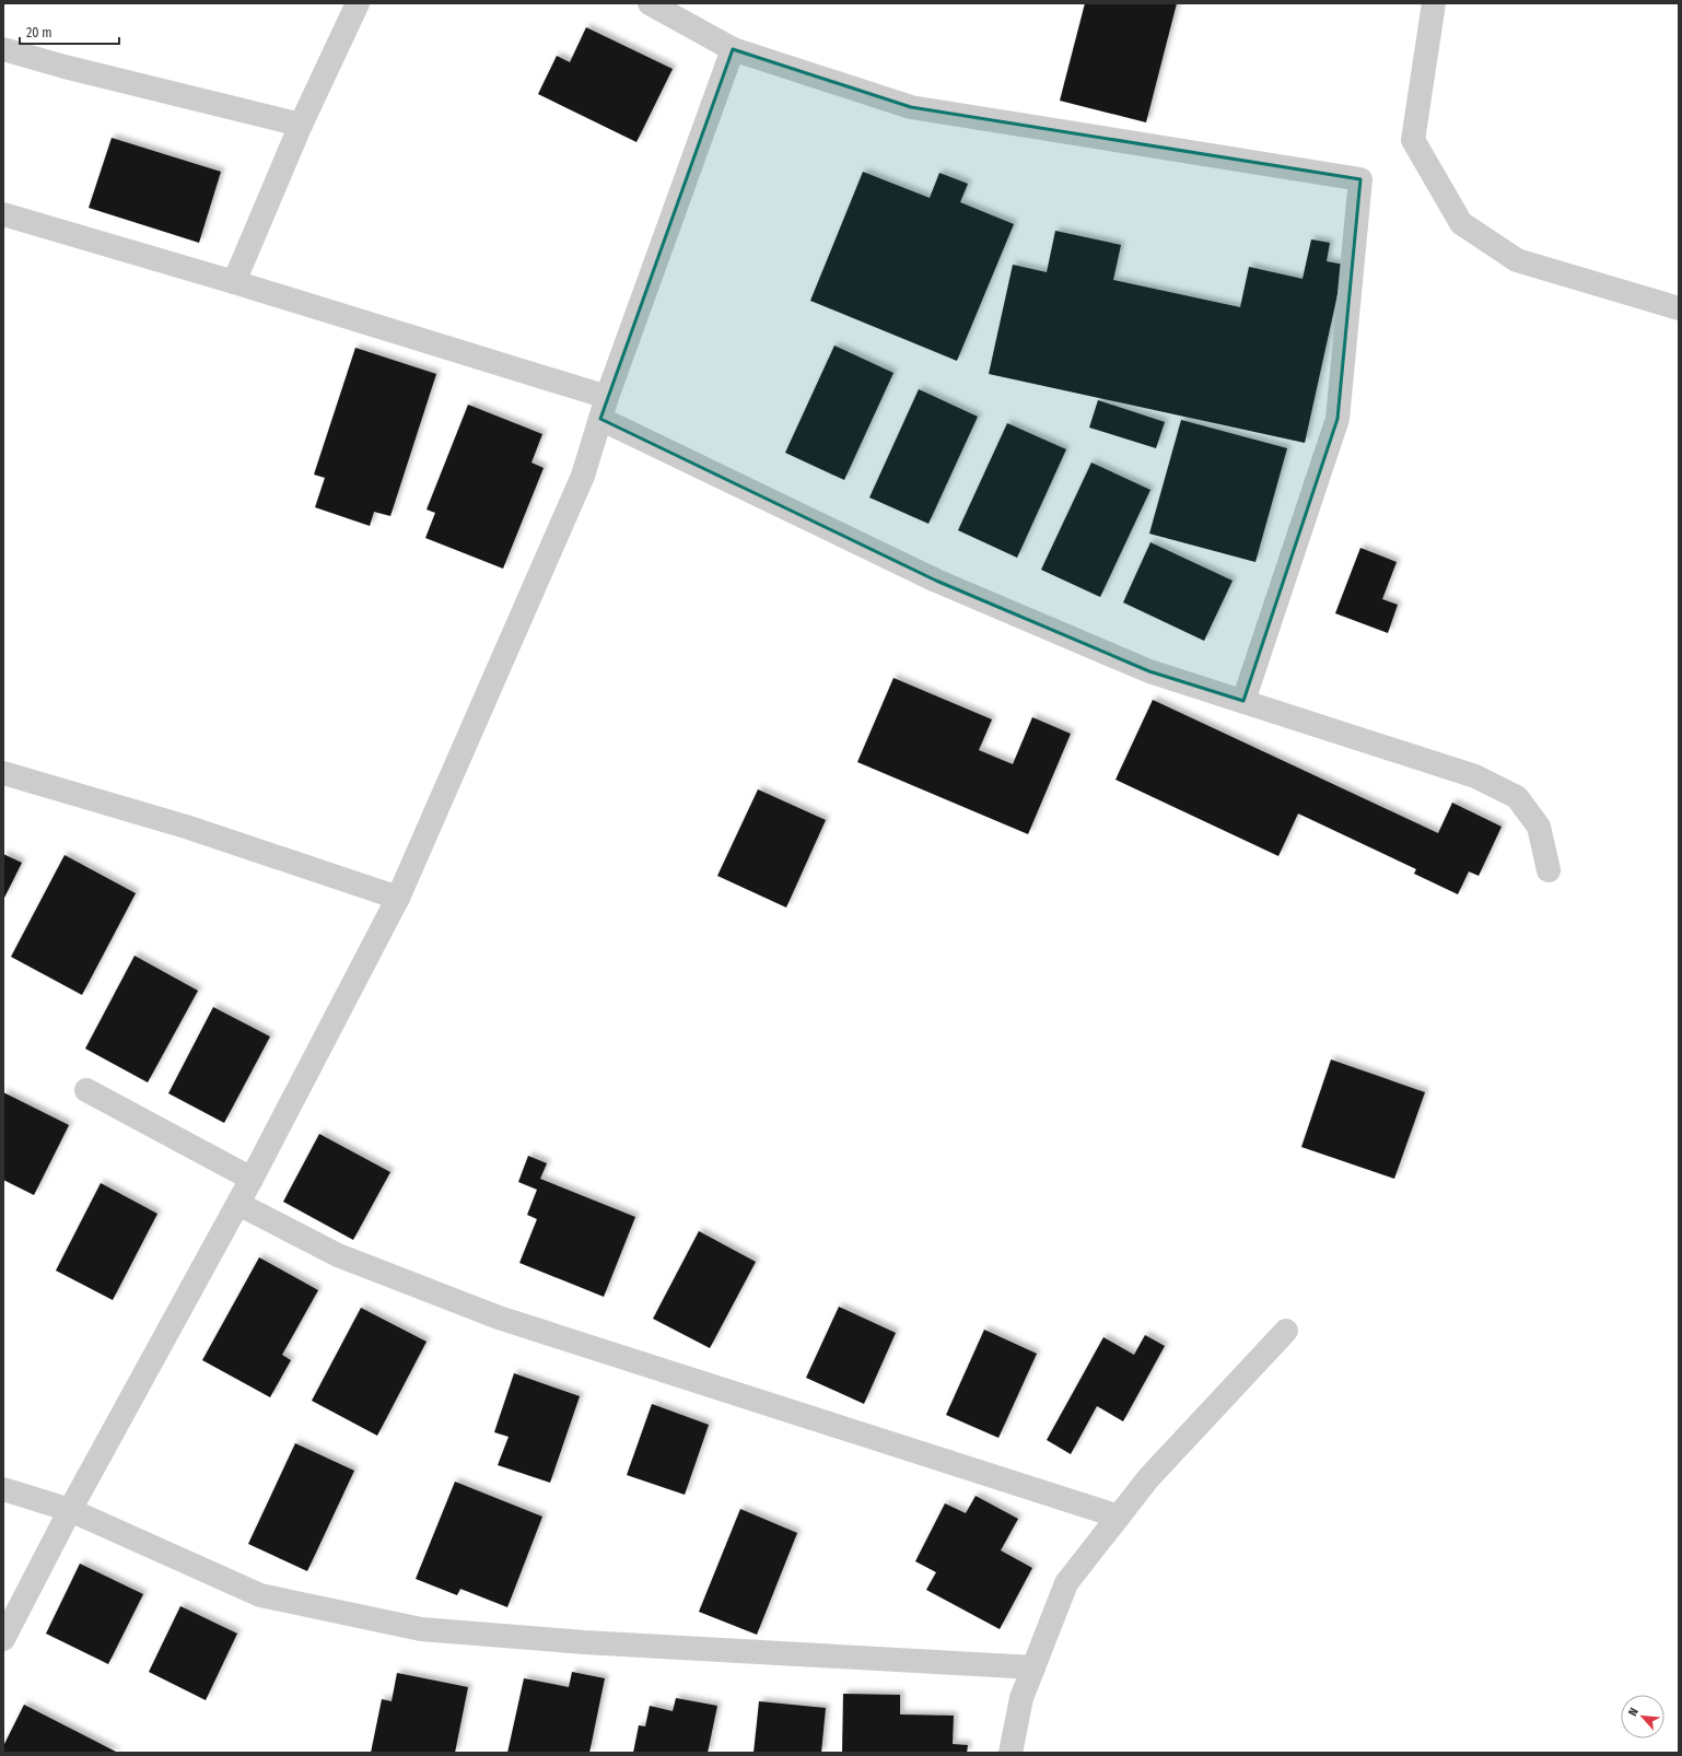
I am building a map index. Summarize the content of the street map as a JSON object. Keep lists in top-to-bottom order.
{
  "scale_bar": "20 m",
  "north": "top left"
}
